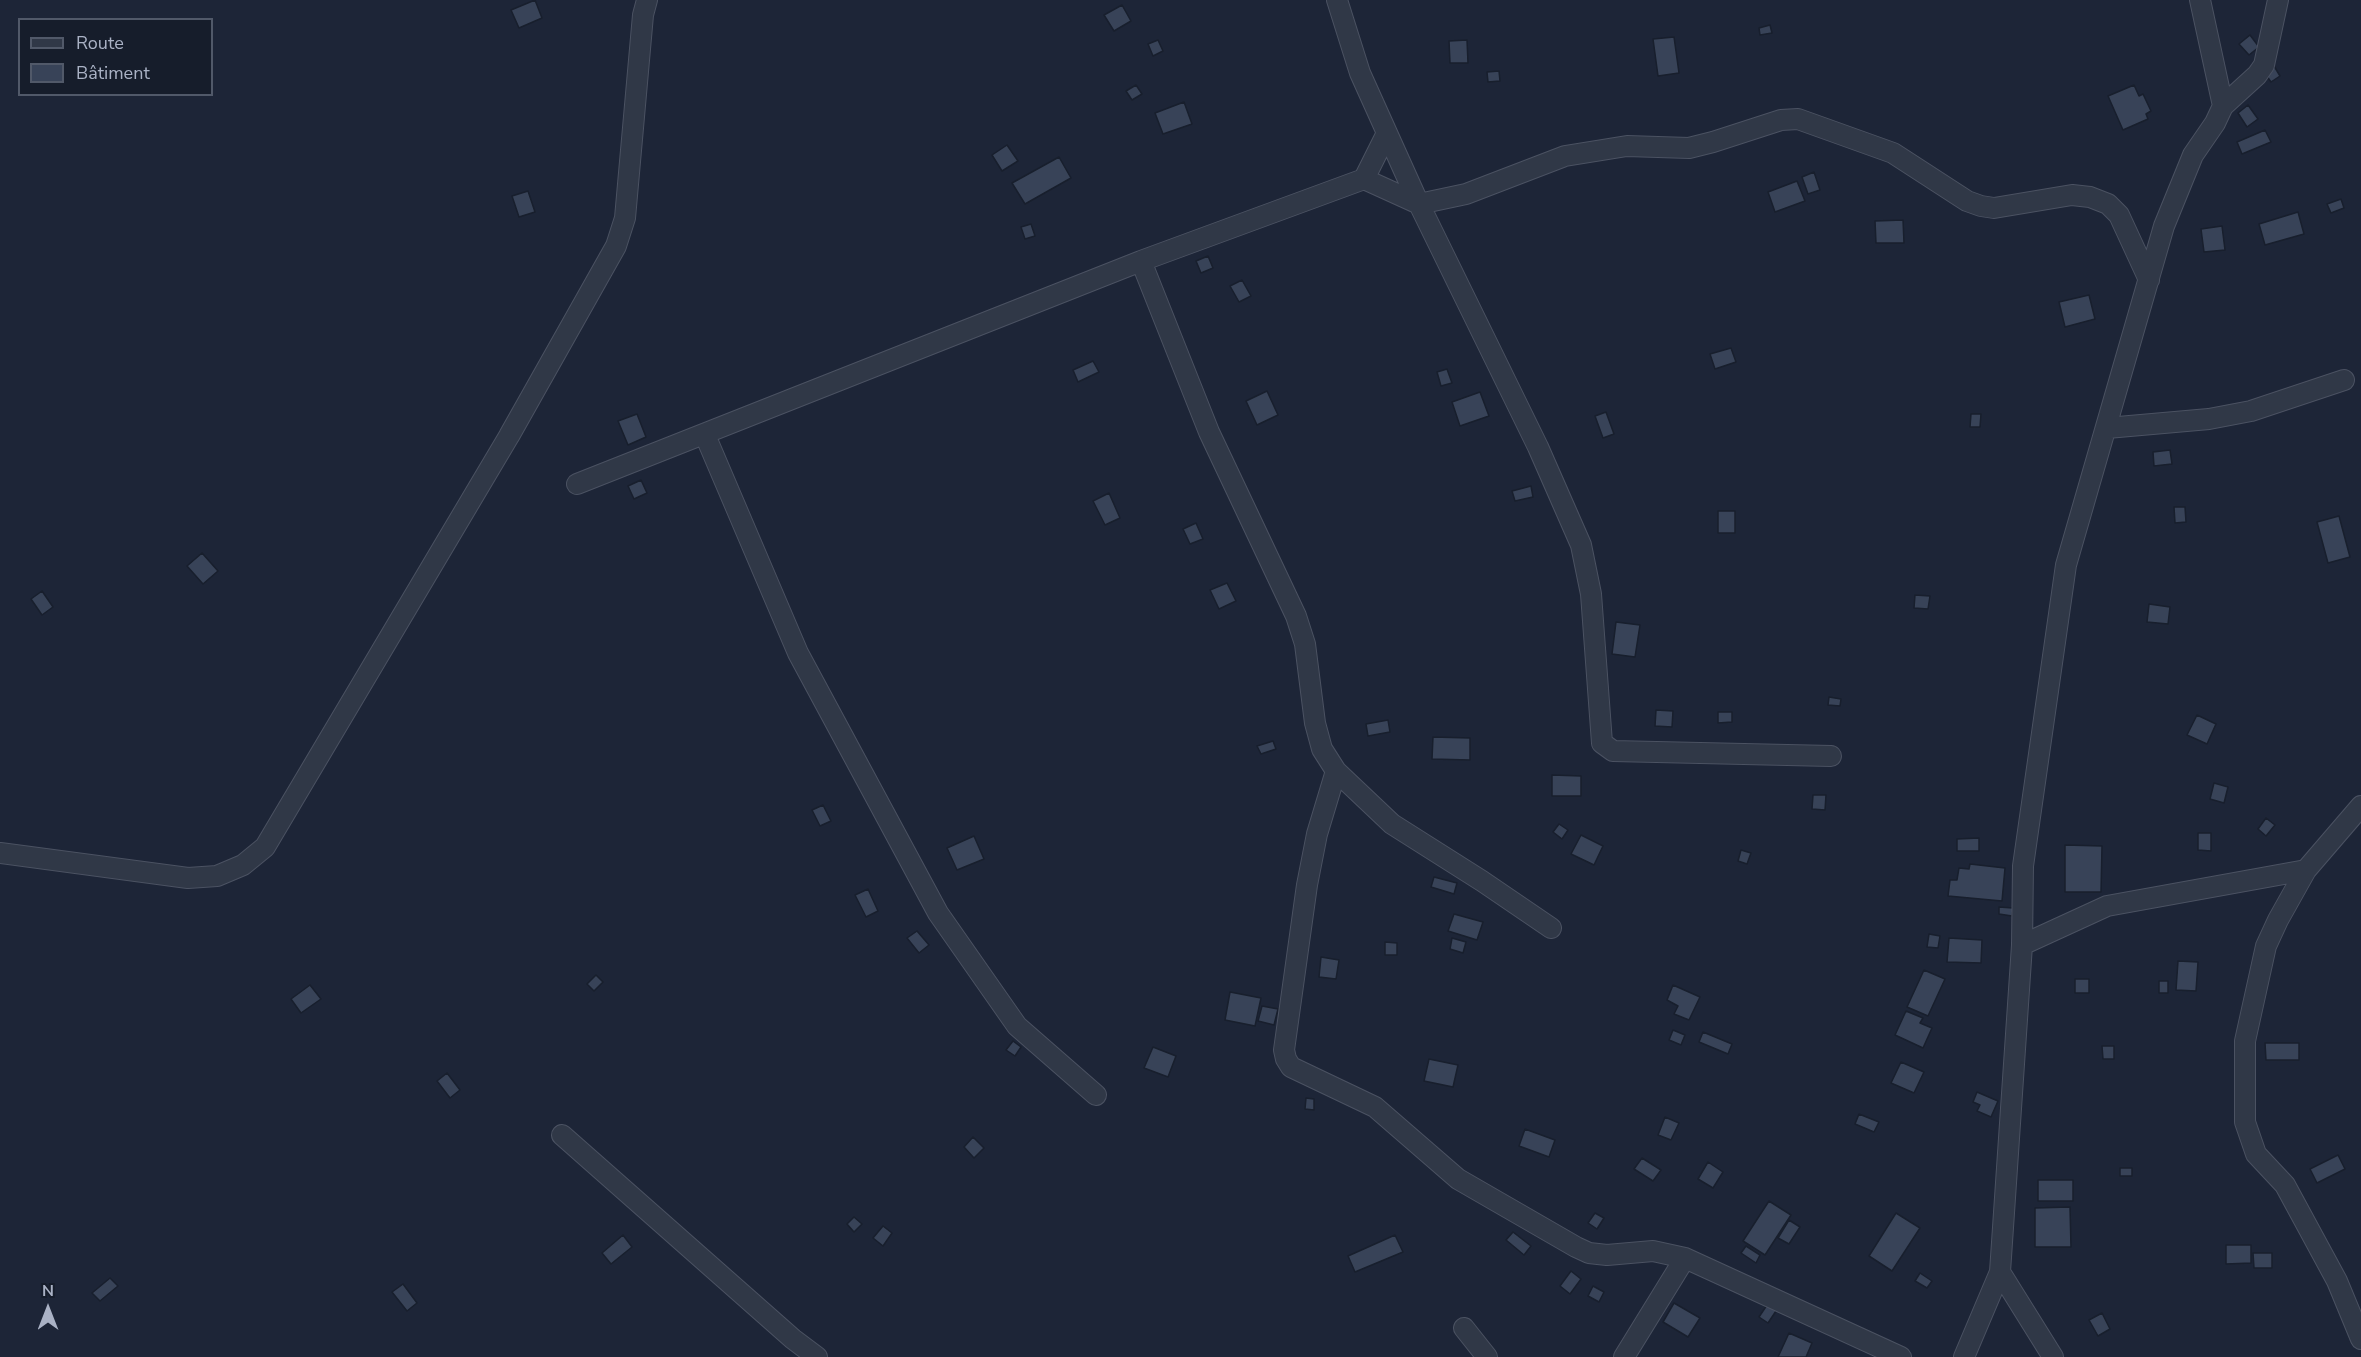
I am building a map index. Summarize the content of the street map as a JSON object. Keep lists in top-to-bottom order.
{
  "legend": ["Route", "Bâtiment"],
  "north": "top"
}
